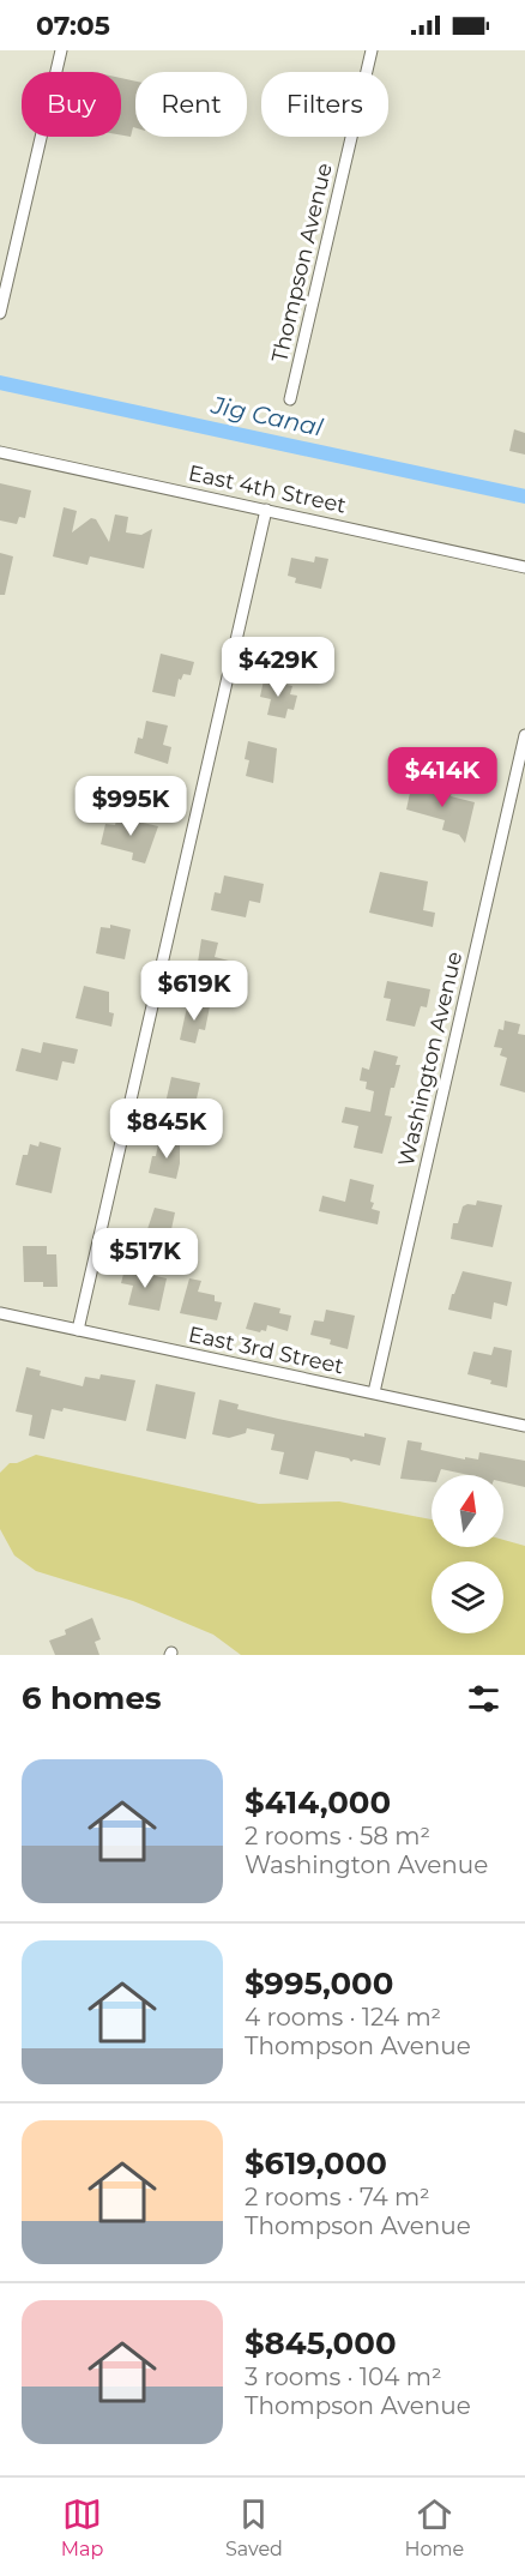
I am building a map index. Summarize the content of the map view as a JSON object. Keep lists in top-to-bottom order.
{
  "streets": {
    "street": [
      "Thompson Avenue",
      "East 4th Street",
      "Washington Avenue",
      "East 3rd Street"
    ]
  },
  "crossings": [
    ["Washington Avenue", "East 3rd Street"]
  ],
  "water": ["Jig Canal"],
  "north": "top",
  "page": {
    "status": "07:05",
    "chip": ["Buy", "Rent", "Filters"],
    "price": [
      "$429K",
      "$414K",
      "$995K",
      "$619K",
      "$845K",
      "$517K"
    ],
    "heading": "6 homes",
    "list": [
      {
        "name": "$414,000",
        "note": "2 rooms · 58 m² · Washington Avenue"
      },
      {
        "name": "$995,000",
        "note": "4 rooms · 124 m² · Thompson Avenue"
      },
      {
        "name": "$619,000",
        "note": "2 rooms · 74 m² · Thompson Avenue"
      },
      {
        "name": "$845,000",
        "note": "3 rooms · 104 m² · Thompson Avenue"
      }
    ],
    "tabs": ["Map", "Saved", "Home"]
  }
}
